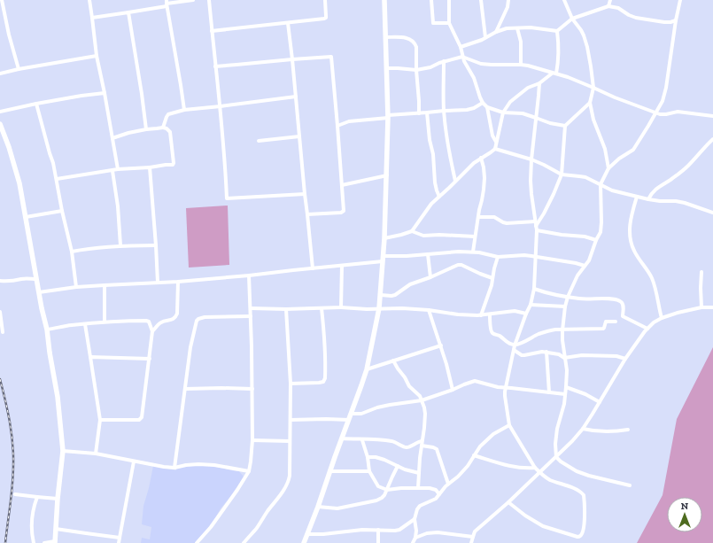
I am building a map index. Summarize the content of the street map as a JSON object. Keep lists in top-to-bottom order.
{
  "north": "top"
}
